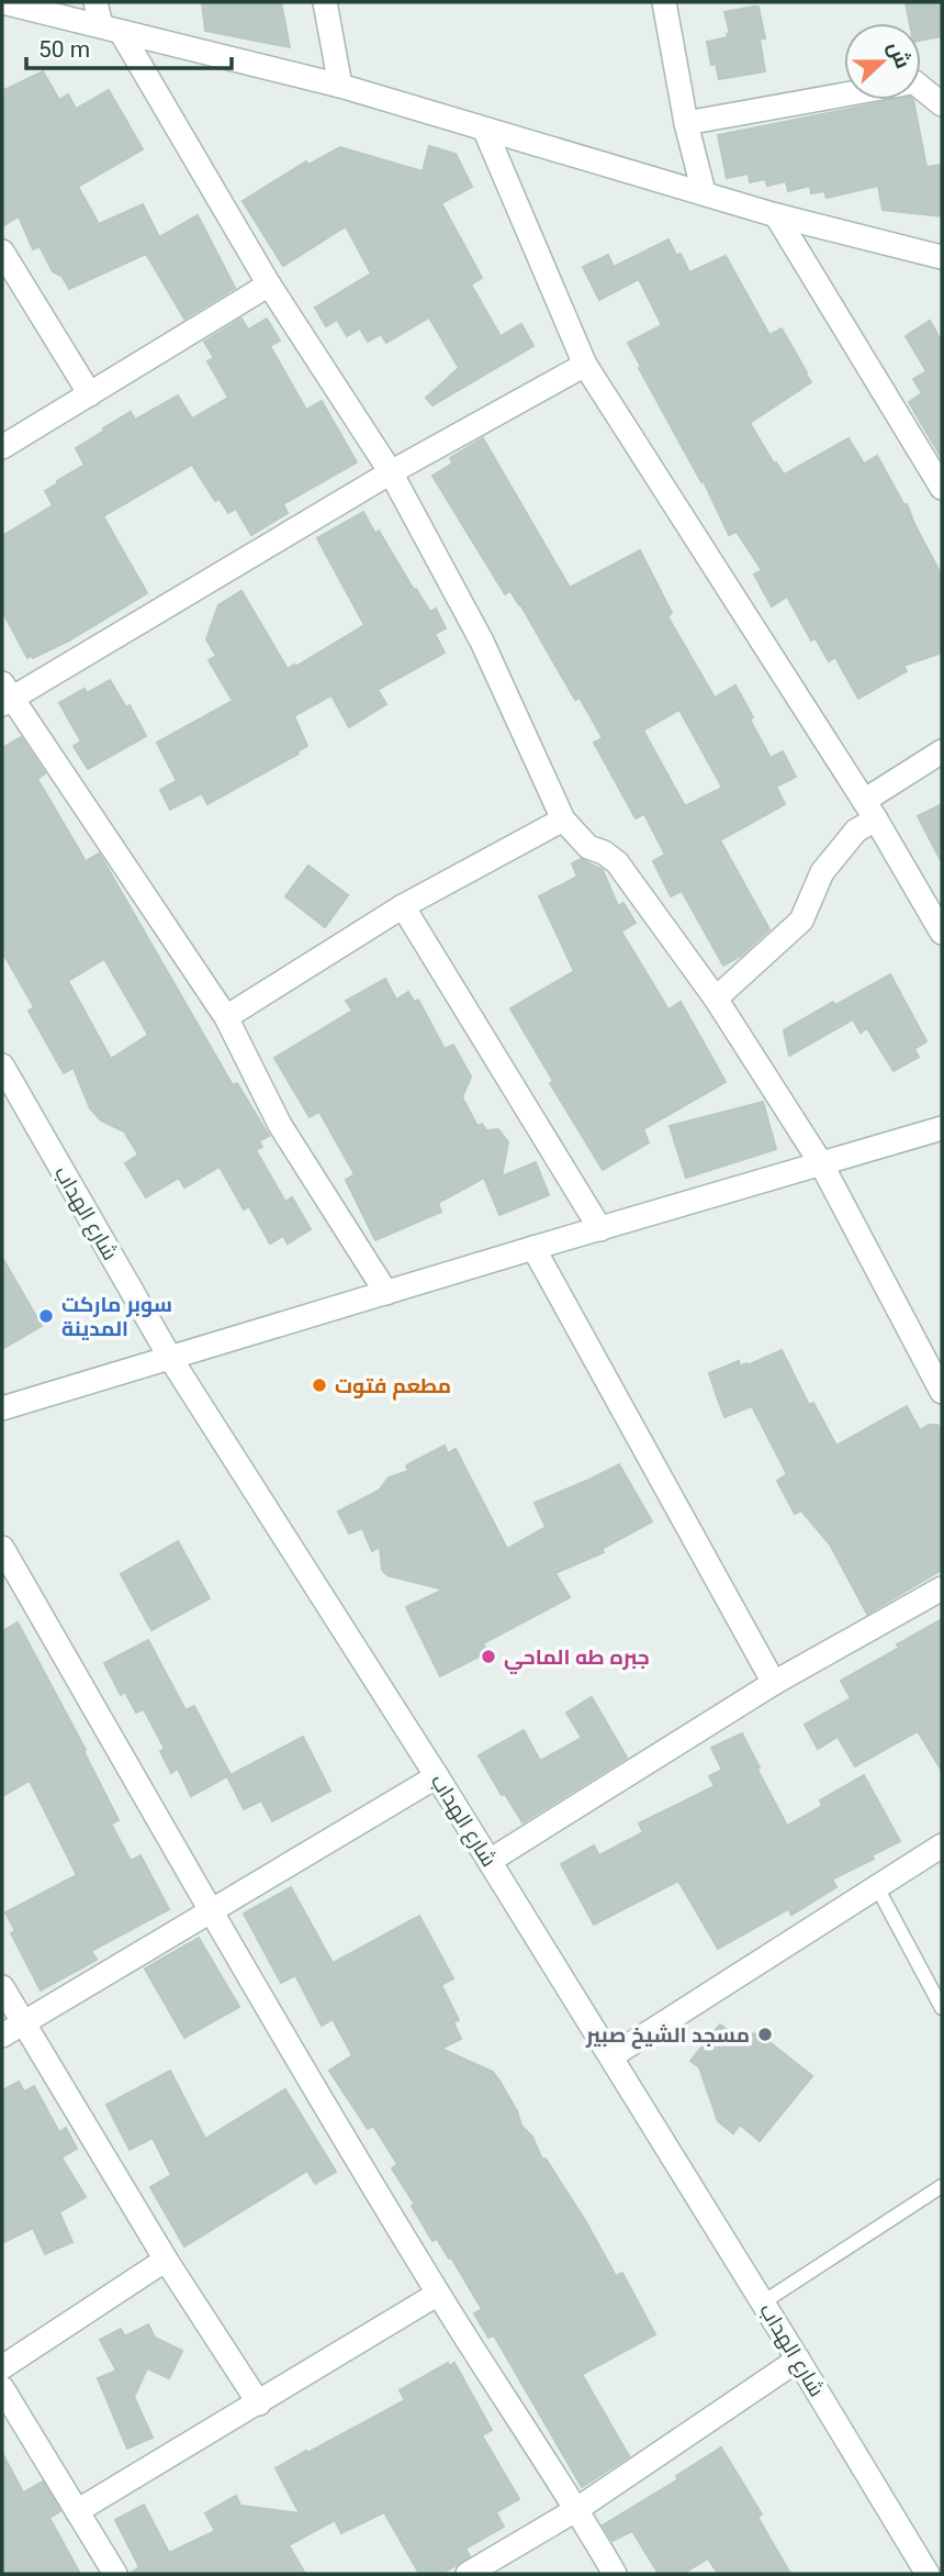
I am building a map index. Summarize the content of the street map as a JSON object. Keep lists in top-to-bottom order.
{
  "streets": {
    "street": ["شارع الهداب"]
  },
  "places": [
    "سوبر ماركت المدينة",
    "مطعم فتوت",
    "جبره طه الماحي",
    "مسجد الشيخ صبير"
  ],
  "scale_bar": "50 m",
  "north": "right"
}
